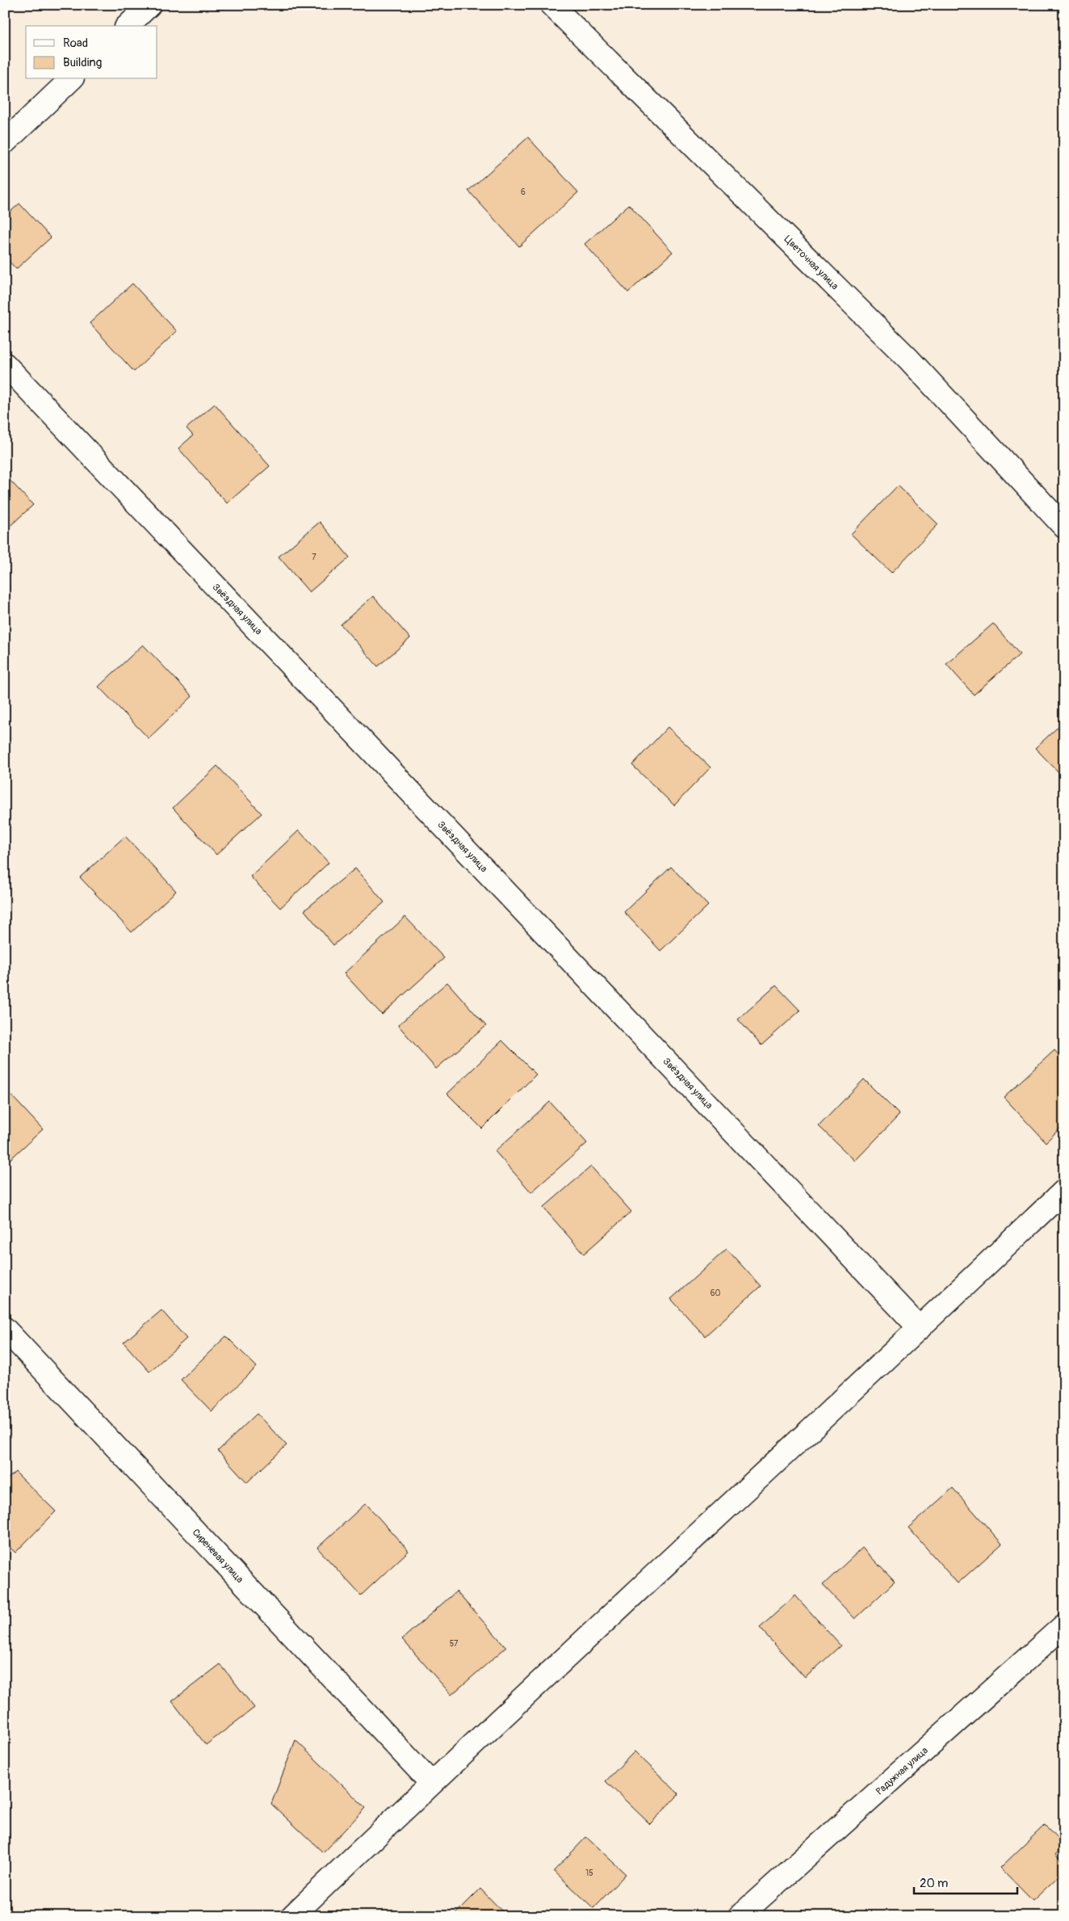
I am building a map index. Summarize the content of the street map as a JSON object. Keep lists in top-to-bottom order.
{
  "streets": {
    "street": [
      "Цветочная улица",
      "Звёздная улица",
      "Сиреневая улица",
      "Радужная улица"
    ]
  },
  "house_numbers": [
    "6",
    "7",
    "60",
    "57",
    "15"
  ],
  "legend": ["Road", "Building"],
  "scale_bar": "20 m"
}
